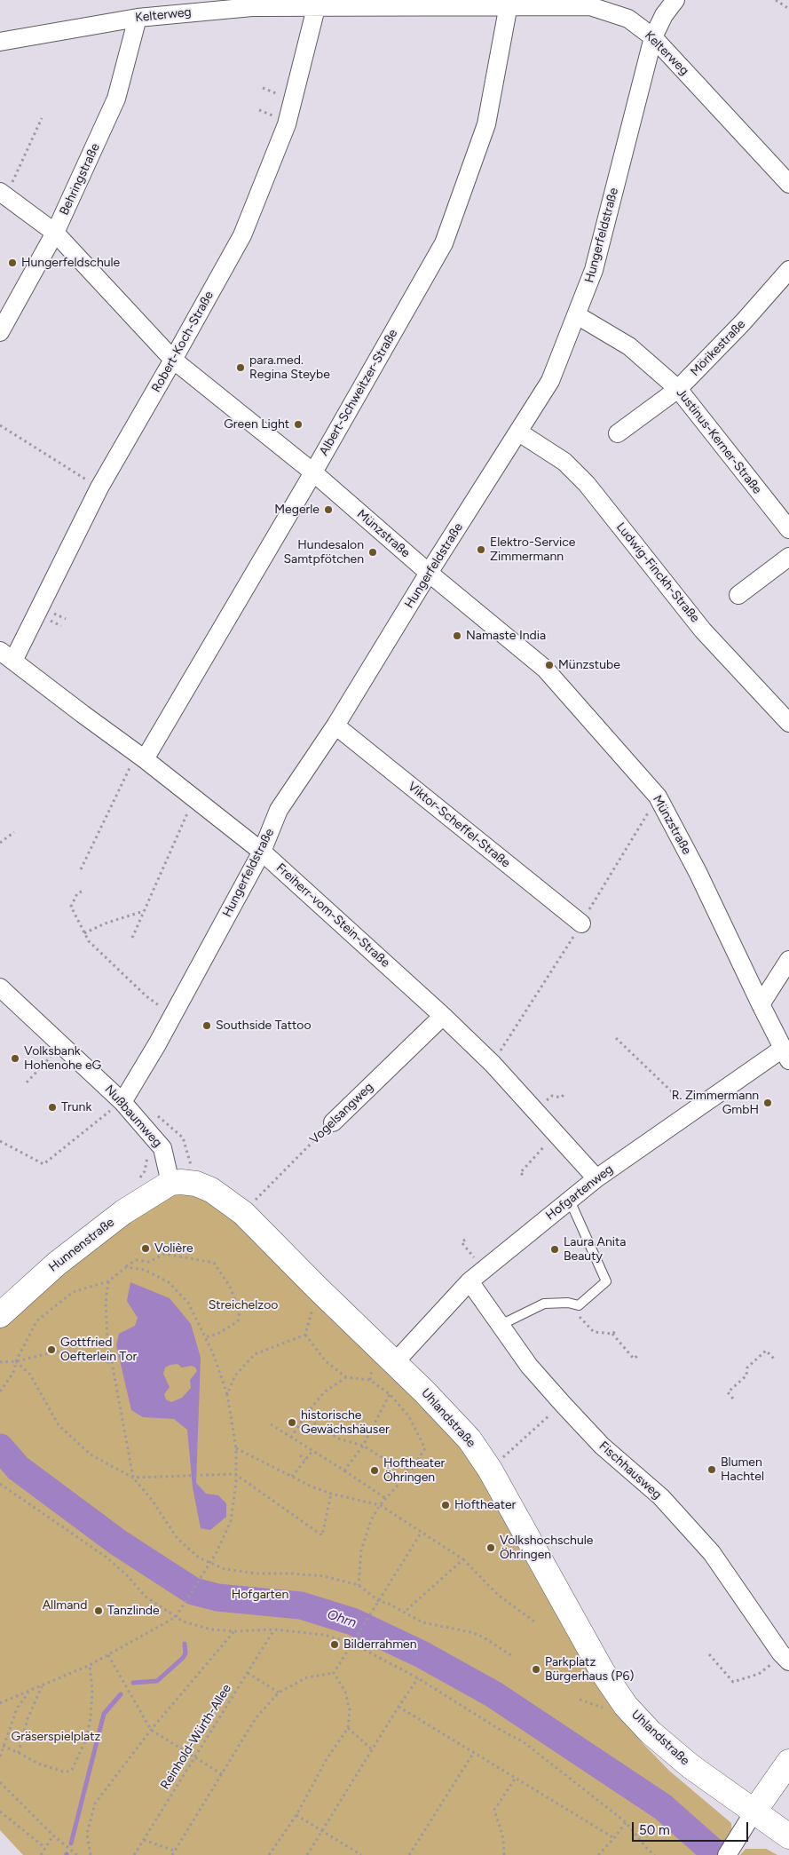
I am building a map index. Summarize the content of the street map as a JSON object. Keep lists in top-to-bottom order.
{
  "streets": {
    "main road": ["Hunnenstraße", "Uhlandstraße"],
    "street": [
      "Kelterweg",
      "Behringstraße",
      "Hungerfeldstraße",
      "Robert-Koch-Straße",
      "Mörikestraße",
      "Albert-Schweitzer-Straße",
      "Justinus-Kerner-Straße",
      "Münzstraße",
      "Ludwig-Finckh-Straße",
      "Viktor-Scheffel-Straße",
      "Freiherr-vom-Stein-Straße",
      "Vogelsangweg",
      "Nußbaumweg",
      "Hofgartenweg",
      "Fischhausweg"
    ],
    "path": ["Reinhold-Würth-Allee"]
  },
  "crossings": [
    ["Kelterweg", "Behringstraße"],
    ["Kelterweg", "Hungerfeldstraße"],
    ["Kelterweg", "Robert-Koch-Straße"],
    ["Kelterweg", "Albert-Schweitzer-Straße"],
    ["Behringstraße", "Münzstraße"],
    ["Hungerfeldstraße", "Justinus-Kerner-Straße"],
    ["Hungerfeldstraße", "Münzstraße"],
    ["Hungerfeldstraße", "Ludwig-Finckh-Straße"],
    ["Hungerfeldstraße", "Viktor-Scheffel-Straße"],
    ["Hungerfeldstraße", "Freiherr-vom-Stein-Straße"],
    ["Hungerfeldstraße", "Nußbaumweg"],
    ["Robert-Koch-Straße", "Münzstraße"],
    ["Robert-Koch-Straße", "Freiherr-vom-Stein-Straße"],
    ["Mörikestraße", "Justinus-Kerner-Straße"],
    ["Albert-Schweitzer-Straße", "Münzstraße"],
    ["Albert-Schweitzer-Straße", "Freiherr-vom-Stein-Straße"],
    ["Münzstraße", "Hofgartenweg"],
    ["Freiherr-vom-Stein-Straße", "Vogelsangweg"],
    ["Freiherr-vom-Stein-Straße", "Hofgartenweg"],
    ["Vogelsangweg", "Uhlandstraße"],
    ["Nußbaumweg", "Hunnenstraße"],
    ["Nußbaumweg", "Uhlandstraße"],
    ["Hofgartenweg", "Uhlandstraße"],
    ["Hofgartenweg", "Fischhausweg"],
    ["Hunnenstraße", "Uhlandstraße"]
  ],
  "water": ["Ohrn"],
  "parks": [
    "Streichelzoo",
    "Hofgarten",
    "Allmand",
    "Gräserspielplatz"
  ],
  "places": [
    "Hungerfeldschule",
    "para.med. Regina Steybe",
    "Green Light",
    "Megerle",
    "Elektro-Service Zimmermann",
    "Hundesalon Samtpfötchen",
    "Namaste India",
    "Münzstube",
    "Southside Tattoo",
    "Volksbank Hohenohe eG",
    "R. Zimmermann GmbH",
    "Trunk",
    "Volière",
    "Laura Anita Beauty",
    "Gottfried Oefterlein Tor",
    "historische Gewächshäuser",
    "Blumen Hachtel",
    "Hoftheater Öhringen",
    "Hoftheater",
    "Volkshochschule Öhringen",
    "Tanzlinde",
    "Bilderrahmen",
    "Parkplatz Bürgerhaus (P6)"
  ],
  "scale_bar": "50 m"
}
